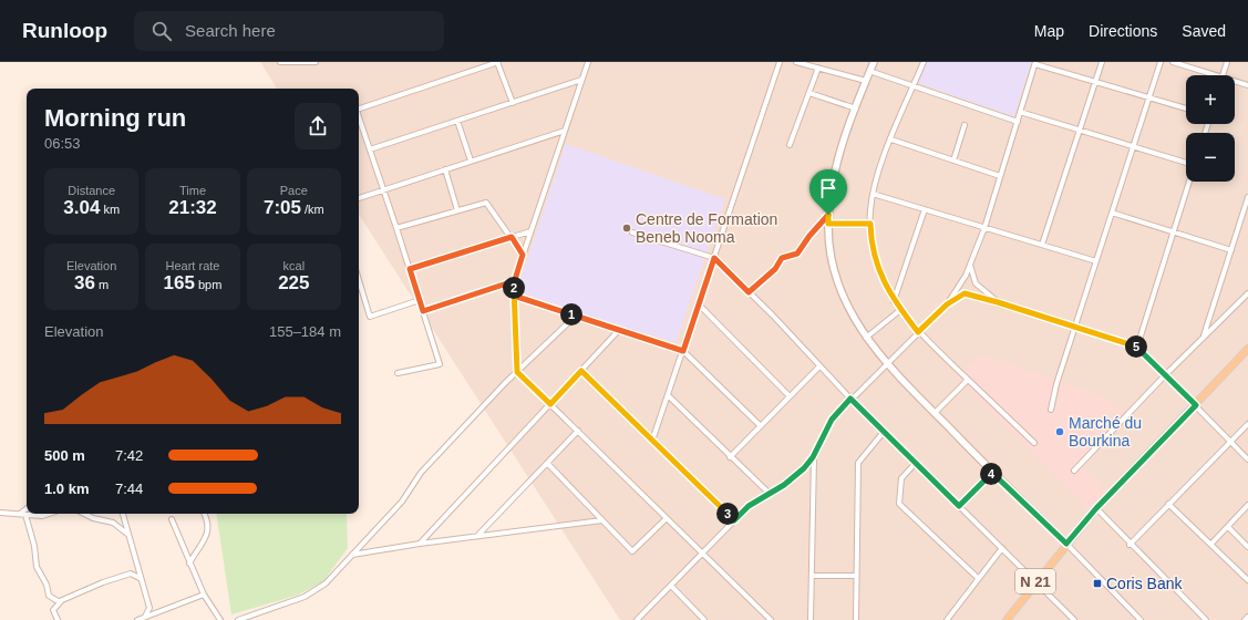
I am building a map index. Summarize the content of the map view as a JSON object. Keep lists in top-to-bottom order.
{
  "streets": {
    "main road": ["N 21"]
  },
  "places": {
    "other": ["Centre de Formation Beneb Nooma", "Marché du Bourkina"],
    "transit": ["Coris Bank"]
  },
  "page": {
    "header": "Runloop",
    "search": "Search here",
    "nav": ["Map", "Directions", "Saved"],
    "map_buttons": ["+", "−"],
    "heading": ["Morning run", "06:53"],
    "stats": [
      ["Distance", "3.04 km"],
      ["Time", "21:32"],
      ["Pace", "7:05 /km"],
      ["Elevation", "36 m"],
      ["Heart rate", "165 bpm"],
      ["kcal", "225"]
    ],
    "pins": [
      "2",
      "1",
      "5",
      "4",
      "3"
    ],
    "chart": ["Elevation", "155–184 m"],
    "list": [
      {
        "name": "500 m",
        "note": "7:42"
      },
      {
        "name": "1.0 km",
        "note": "7:44"
      }
    ]
  }
}
